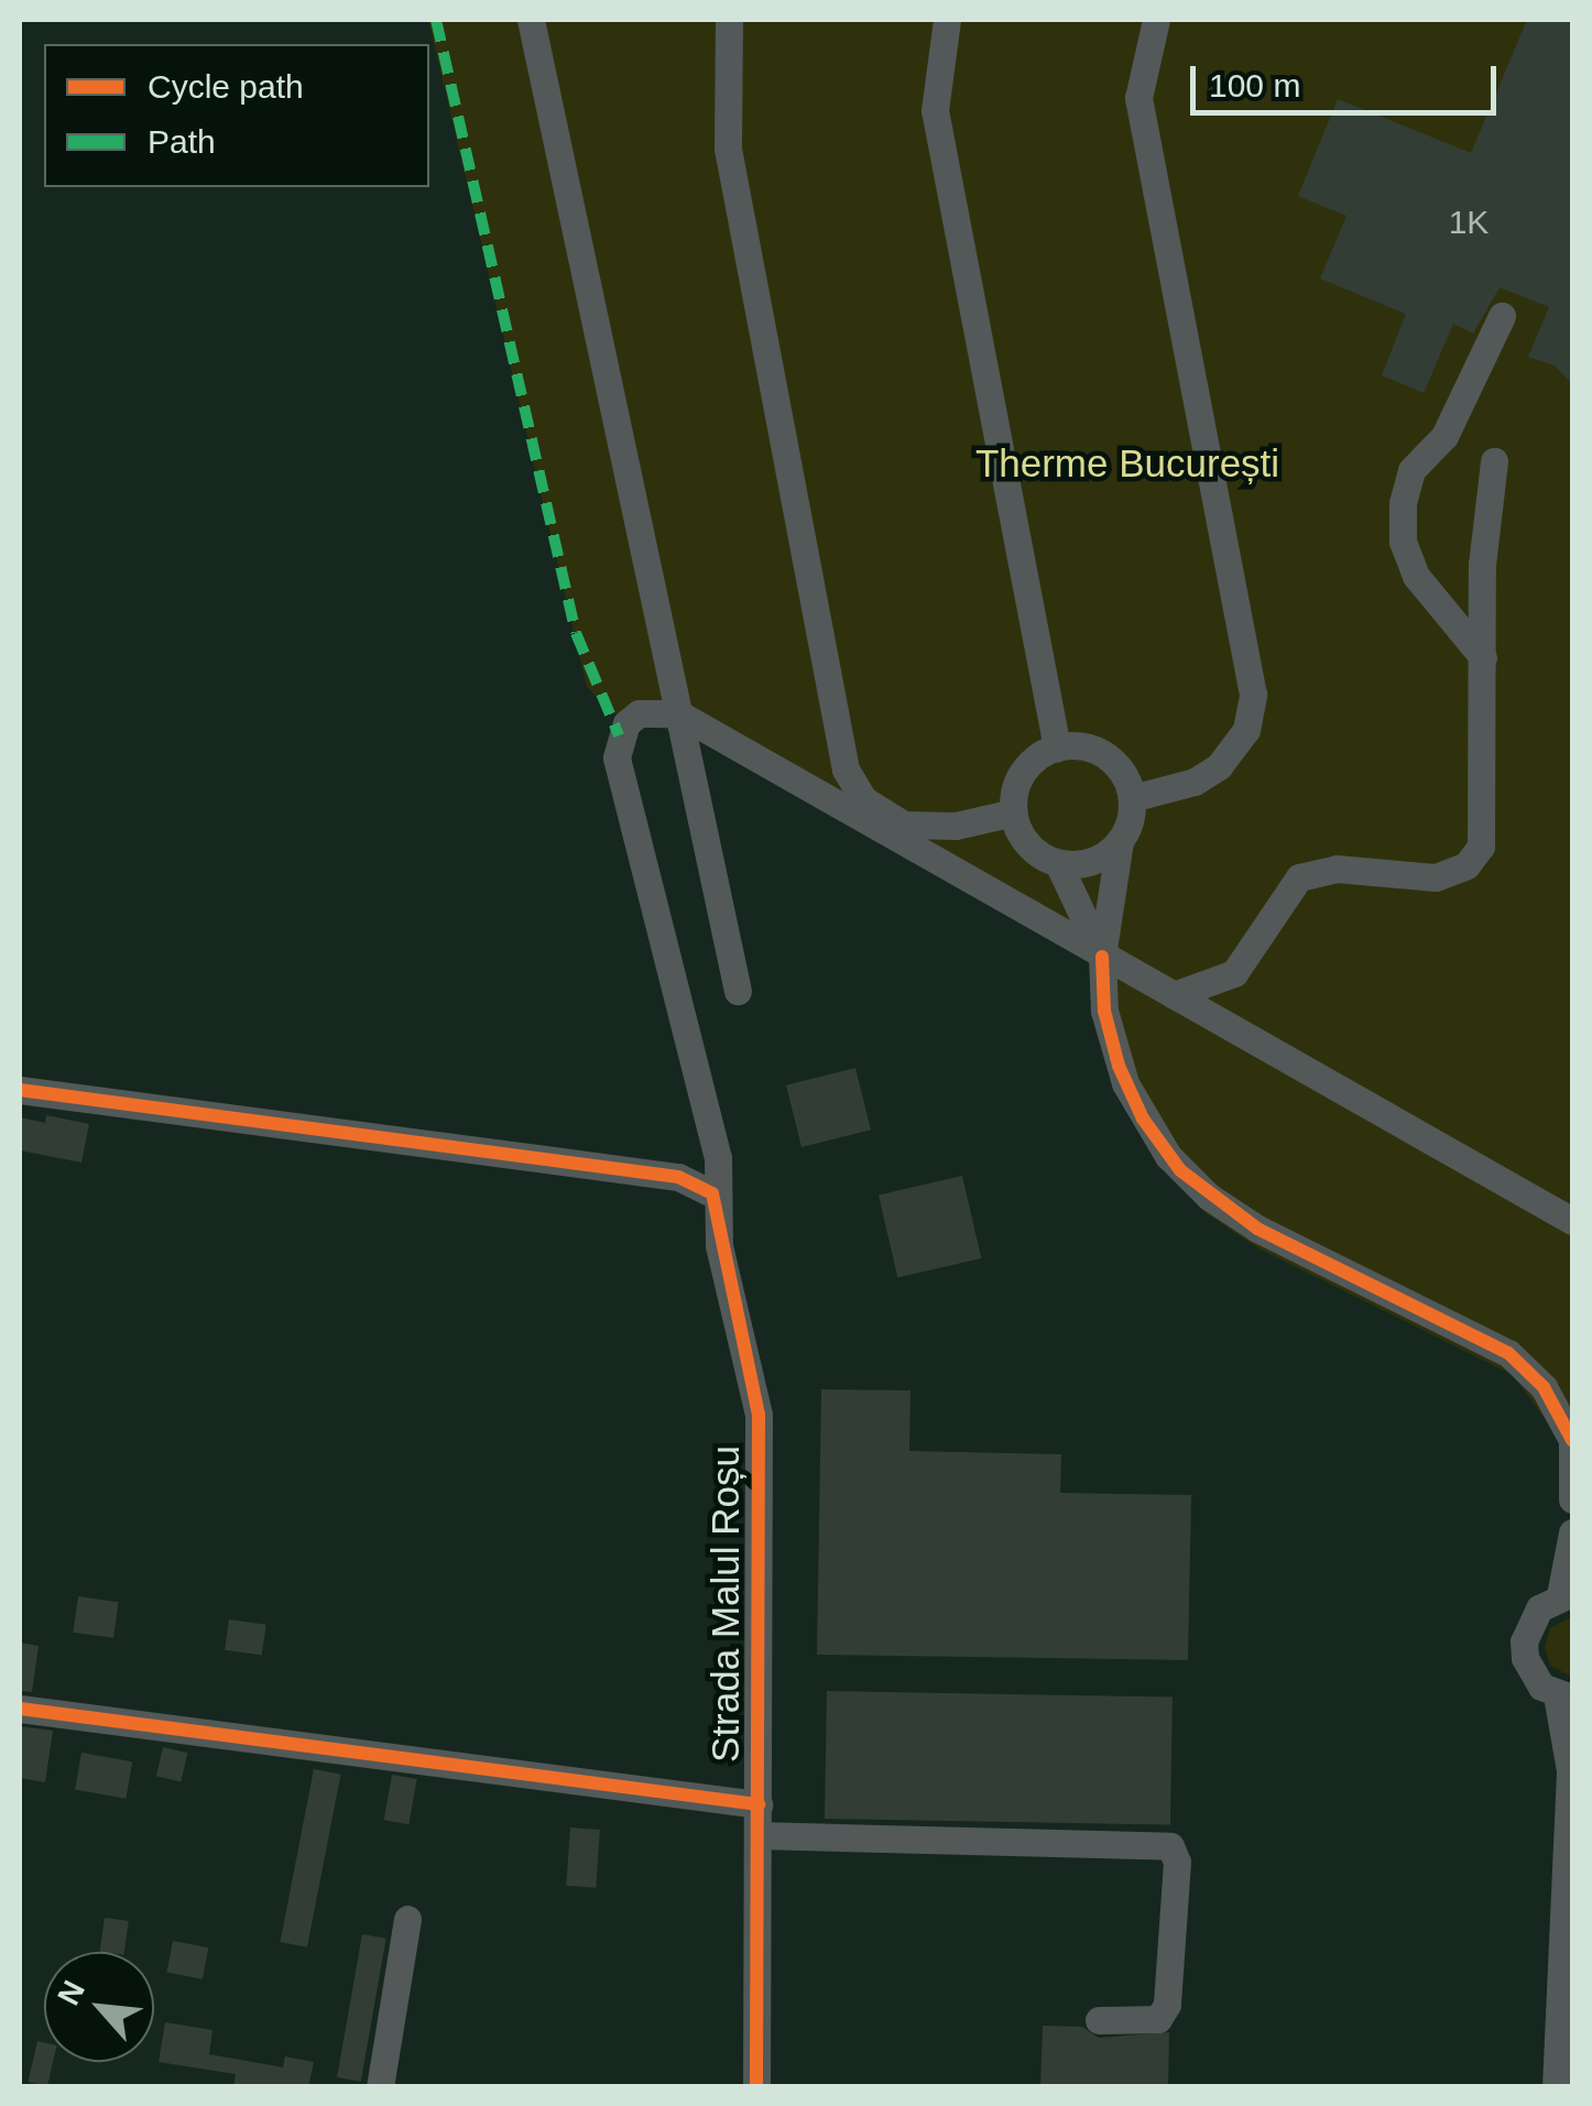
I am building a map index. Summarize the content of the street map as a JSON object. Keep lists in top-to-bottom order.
{
  "streets": {
    "street": ["Strada Malul Roșu"]
  },
  "parks": ["Therme București"],
  "house_numbers": ["1K"],
  "legend": ["Cycle path", "Path"],
  "scale_bar": "100 m",
  "north": "top left"
}
